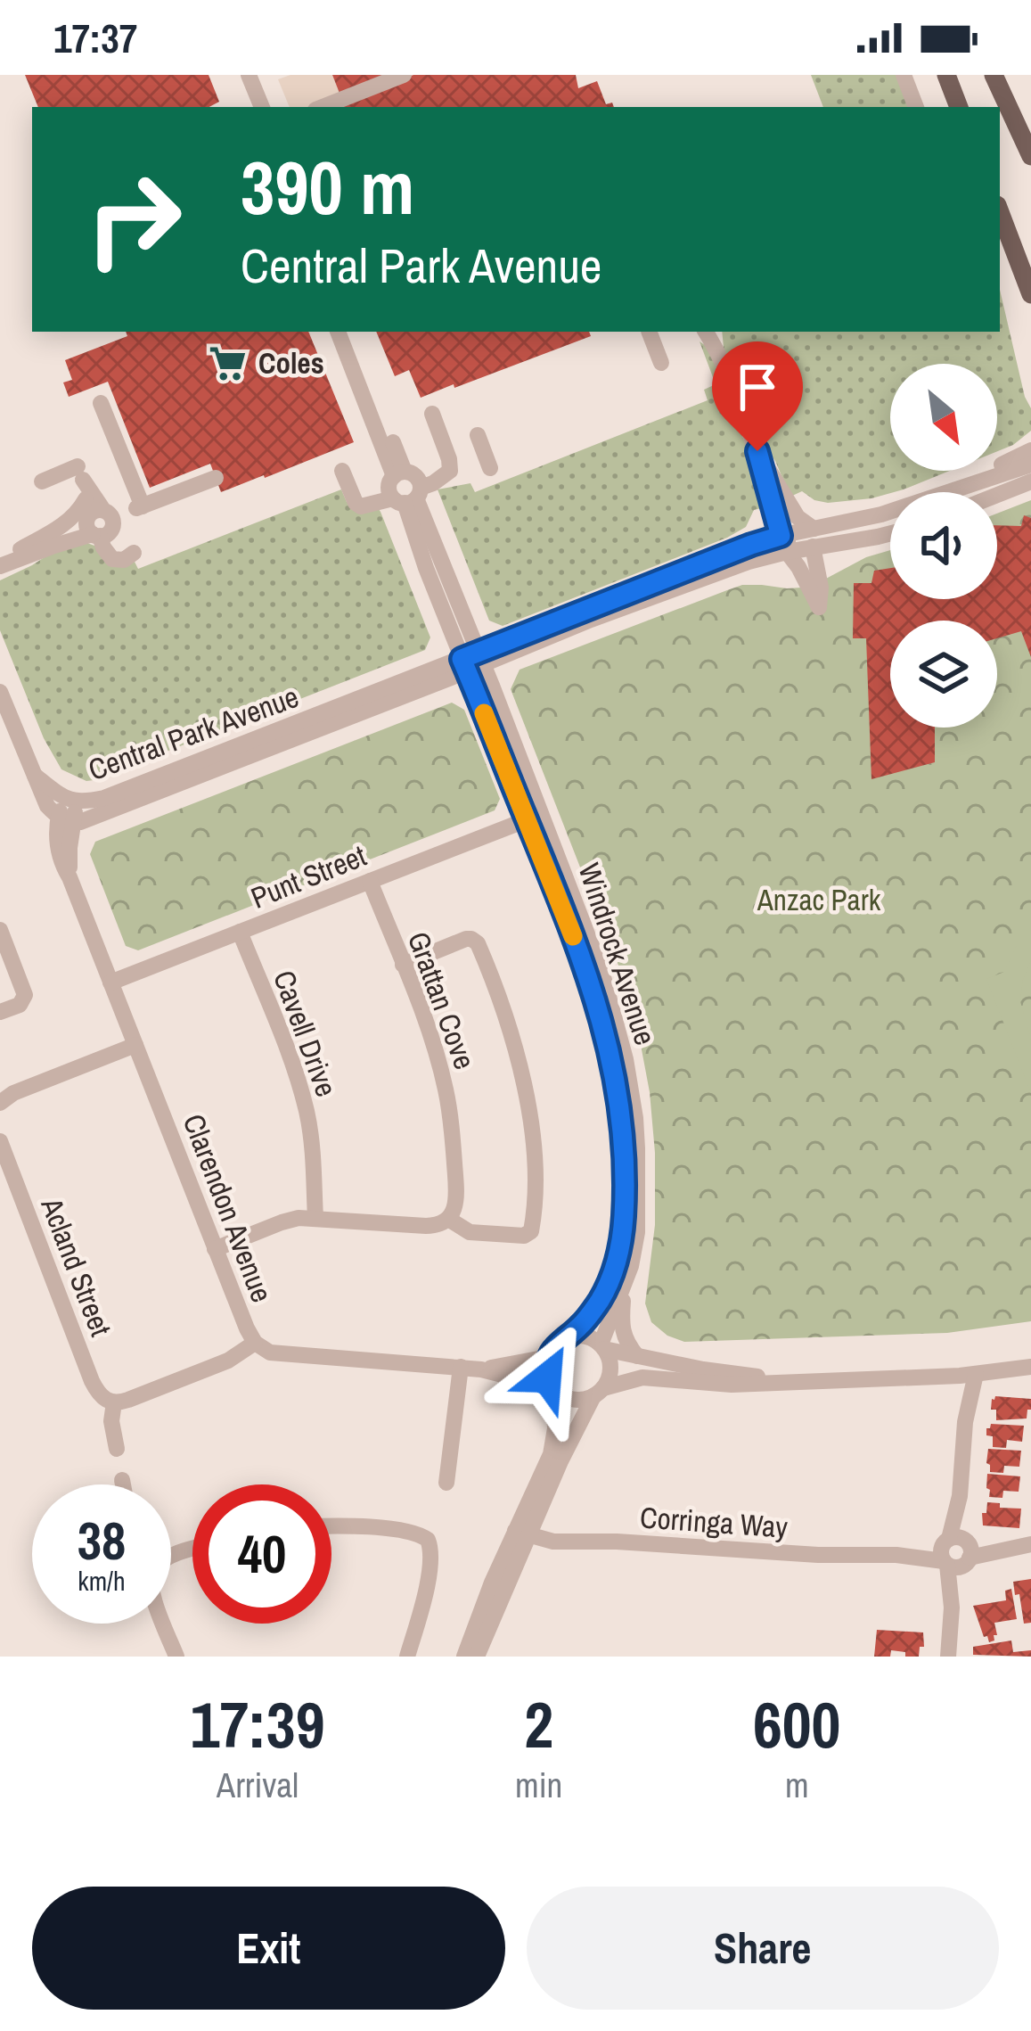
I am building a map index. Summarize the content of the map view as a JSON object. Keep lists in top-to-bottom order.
{
  "streets": {
    "street": [
      "Central Park Avenue",
      "Punt Street",
      "Windrock Avenue",
      "Grattan Cove",
      "Cavell Drive",
      "Clarendon Avenue",
      "Acland Street",
      "Corringa Way"
    ]
  },
  "crossings": [
    ["Central Park Avenue", "Windrock Avenue"],
    ["Central Park Avenue", "Clarendon Avenue"],
    ["Punt Street", "Windrock Avenue"],
    ["Punt Street", "Grattan Cove"],
    ["Punt Street", "Cavell Drive"],
    ["Punt Street", "Clarendon Avenue"],
    ["Windrock Avenue", "Clarendon Avenue"]
  ],
  "parks": ["Anzac Park"],
  "places": {
    "supermarket": ["Coles"]
  },
  "north": "bottom right",
  "page": {
    "status": "17:37",
    "turn": ["390 m", "Central Park Avenue"],
    "speed": "38 km/h",
    "limit": "40",
    "eta": [
      "17:39",
      "Arrival",
      "2",
      "min",
      "600",
      "m"
    ],
    "buttons": ["Exit", "Share"]
  }
}
